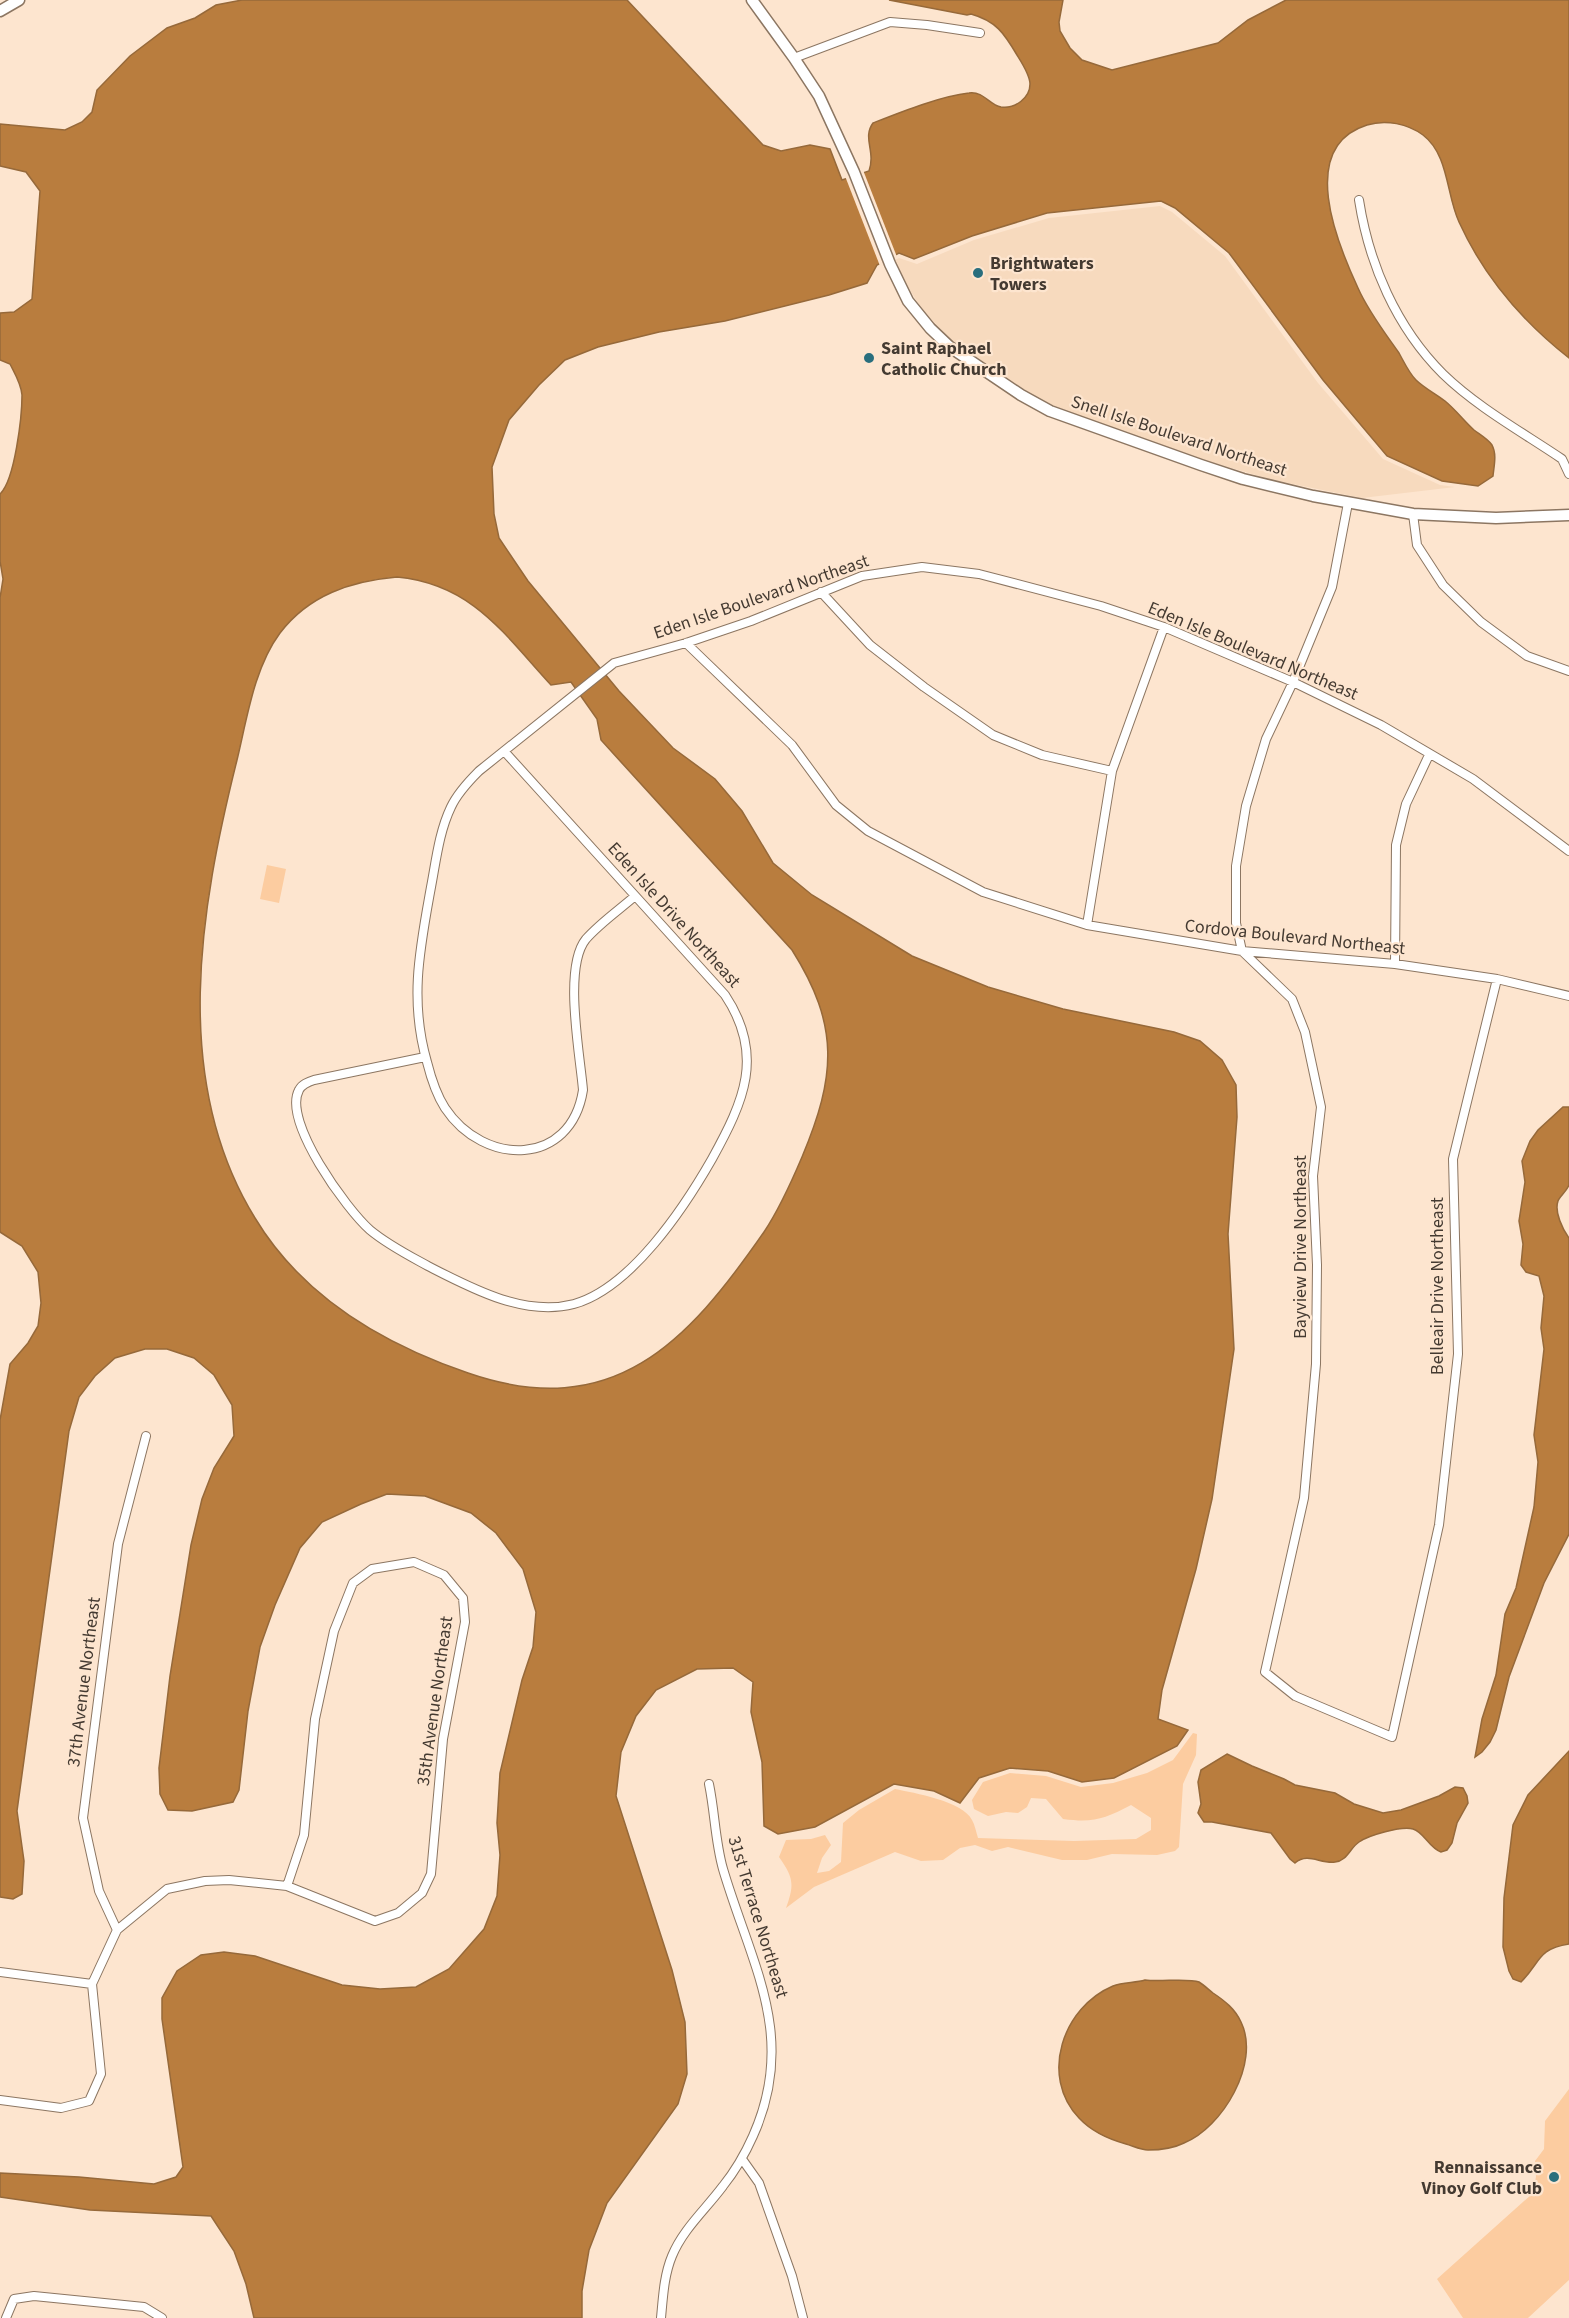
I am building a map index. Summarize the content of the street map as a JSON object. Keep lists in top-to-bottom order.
{
  "streets": {
    "street": [
      "Snell Isle Boulevard Northeast",
      "Eden Isle Boulevard Northeast",
      "Eden Isle Drive Northeast",
      "Cordova Boulevard Northeast",
      "Bayview Drive Northeast",
      "Belleair Drive Northeast",
      "37th Avenue Northeast",
      "35th Avenue Northeast",
      "31st Terrace Northeast"
    ]
  },
  "crossings": [
    ["Eden Isle Boulevard Northeast", "Eden Isle Drive Northeast"],
    ["Eden Isle Boulevard Northeast", "Cordova Boulevard Northeast"],
    ["Cordova Boulevard Northeast", "Bayview Drive Northeast"],
    ["Cordova Boulevard Northeast", "Belleair Drive Northeast"],
    ["Bayview Drive Northeast", "Belleair Drive Northeast"]
  ],
  "places": ["Brightwaters Towers", "Saint Raphael Catholic Church", "Rennaissance Vinoy Golf Club"]
}
